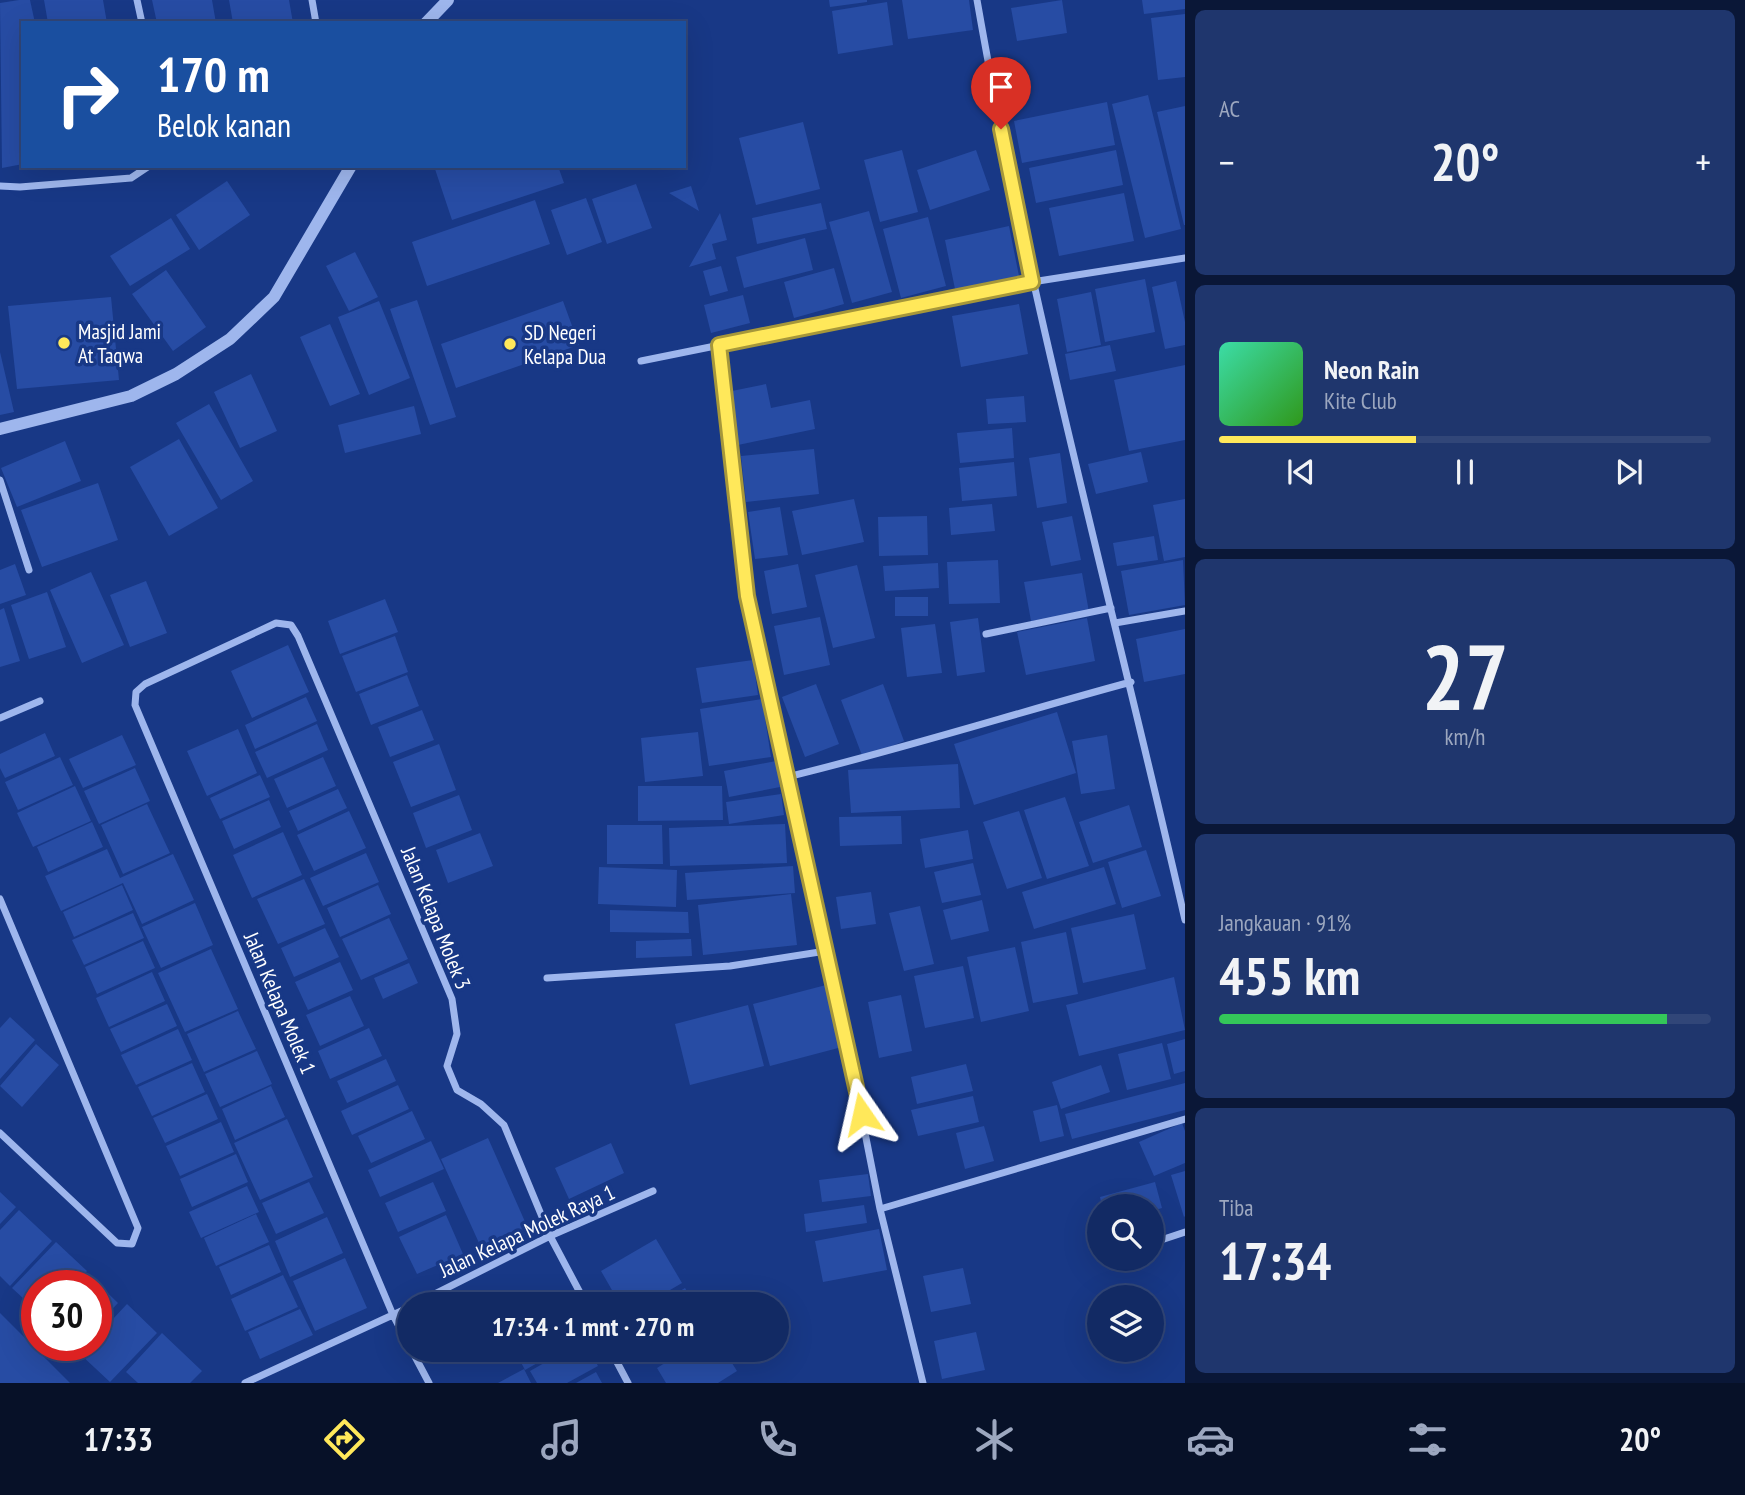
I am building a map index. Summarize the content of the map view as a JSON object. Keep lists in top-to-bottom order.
{
  "streets": {
    "street": ["Jalan Kelapa Molek 3", "Jalan Kelapa Molek 1", "Jalan Kelapa Molek Raya 1"]
  },
  "crossings": [
    ["Jalan Kelapa Molek 3", "Jalan Kelapa Molek 1"],
    ["Jalan Kelapa Molek 3", "Jalan Kelapa Molek Raya 1"]
  ],
  "places": ["Masjid Jami At Taqwa", "SD Negeri Kelapa Dua"],
  "page": {
    "tile": [
      "AC",
      ["27", "km/h"],
      ["Jangkauan · 91%", "455 km"],
      ["Tiba", "17:34"]
    ],
    "turn": ["170 m", "Belok kanan"],
    "heat": ["−", "20°", "+"],
    "song": ["Neon Rain", "Kite Club"],
    "limit": "30",
    "trip": "17:34 · 1 mnt · 270 m",
    "tabs": ["17:33", "20°"]
  }
}
